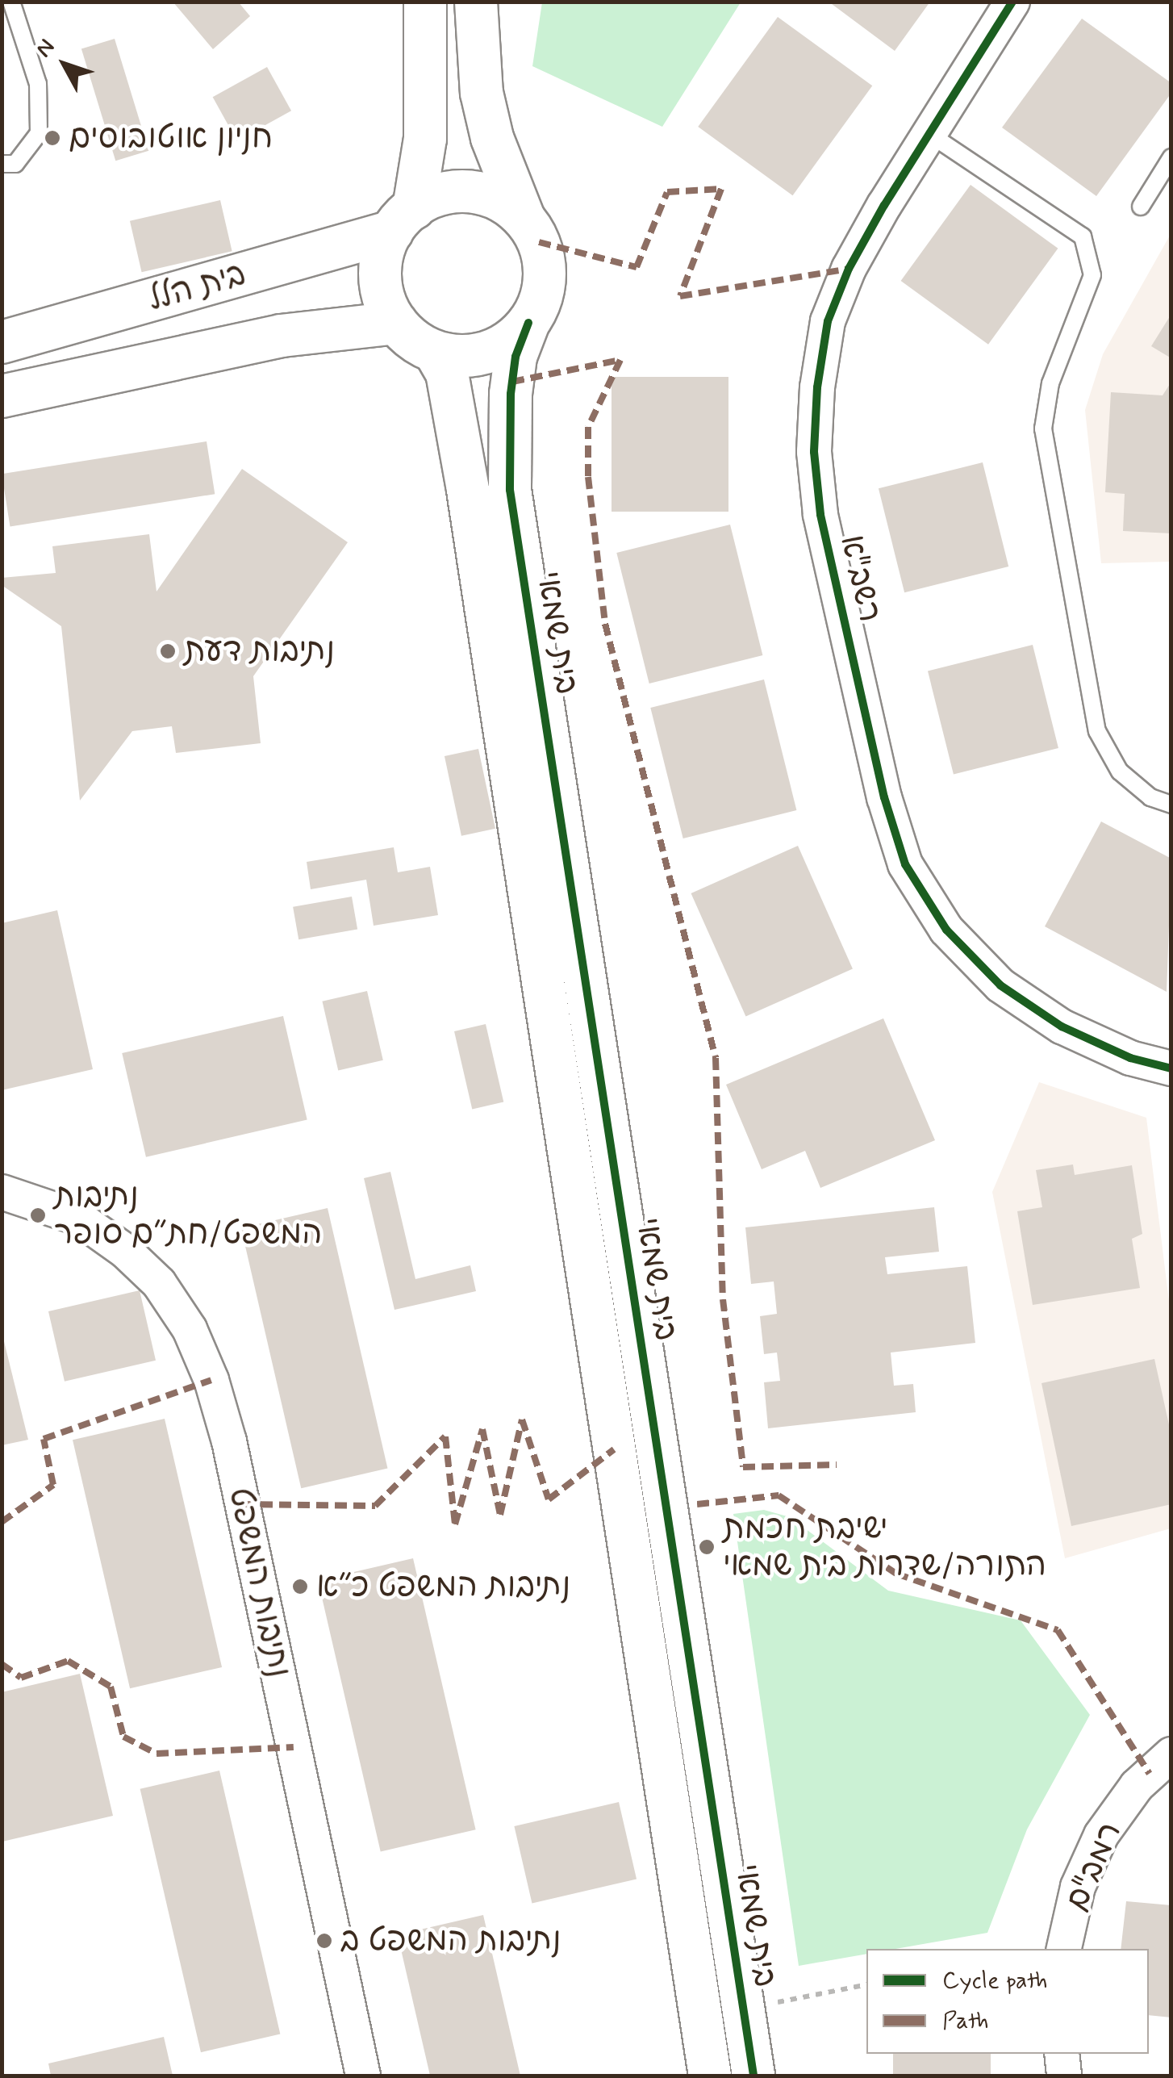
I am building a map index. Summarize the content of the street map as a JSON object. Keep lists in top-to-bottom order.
{
  "streets": {
    "street": [
      "בית הלל",
      "רשב\"א",
      "בית שמאי",
      "נתיבות המשפט",
      "רמב\"ם"
    ]
  },
  "crossings": [
    ["בית הלל", "בית שמאי"]
  ],
  "places": [
    "חניון אוטובוסים",
    "נתיבות דעת",
    "נתיבות המשפט/חת״ם סופר",
    "ישיבת חכמת התורה/שדרות בית שמאי",
    "נתיבות המשפט כ״א",
    "נתיבות המשפט ב"
  ],
  "legend": ["Cycle path", "Path"],
  "north": "top left"
}
